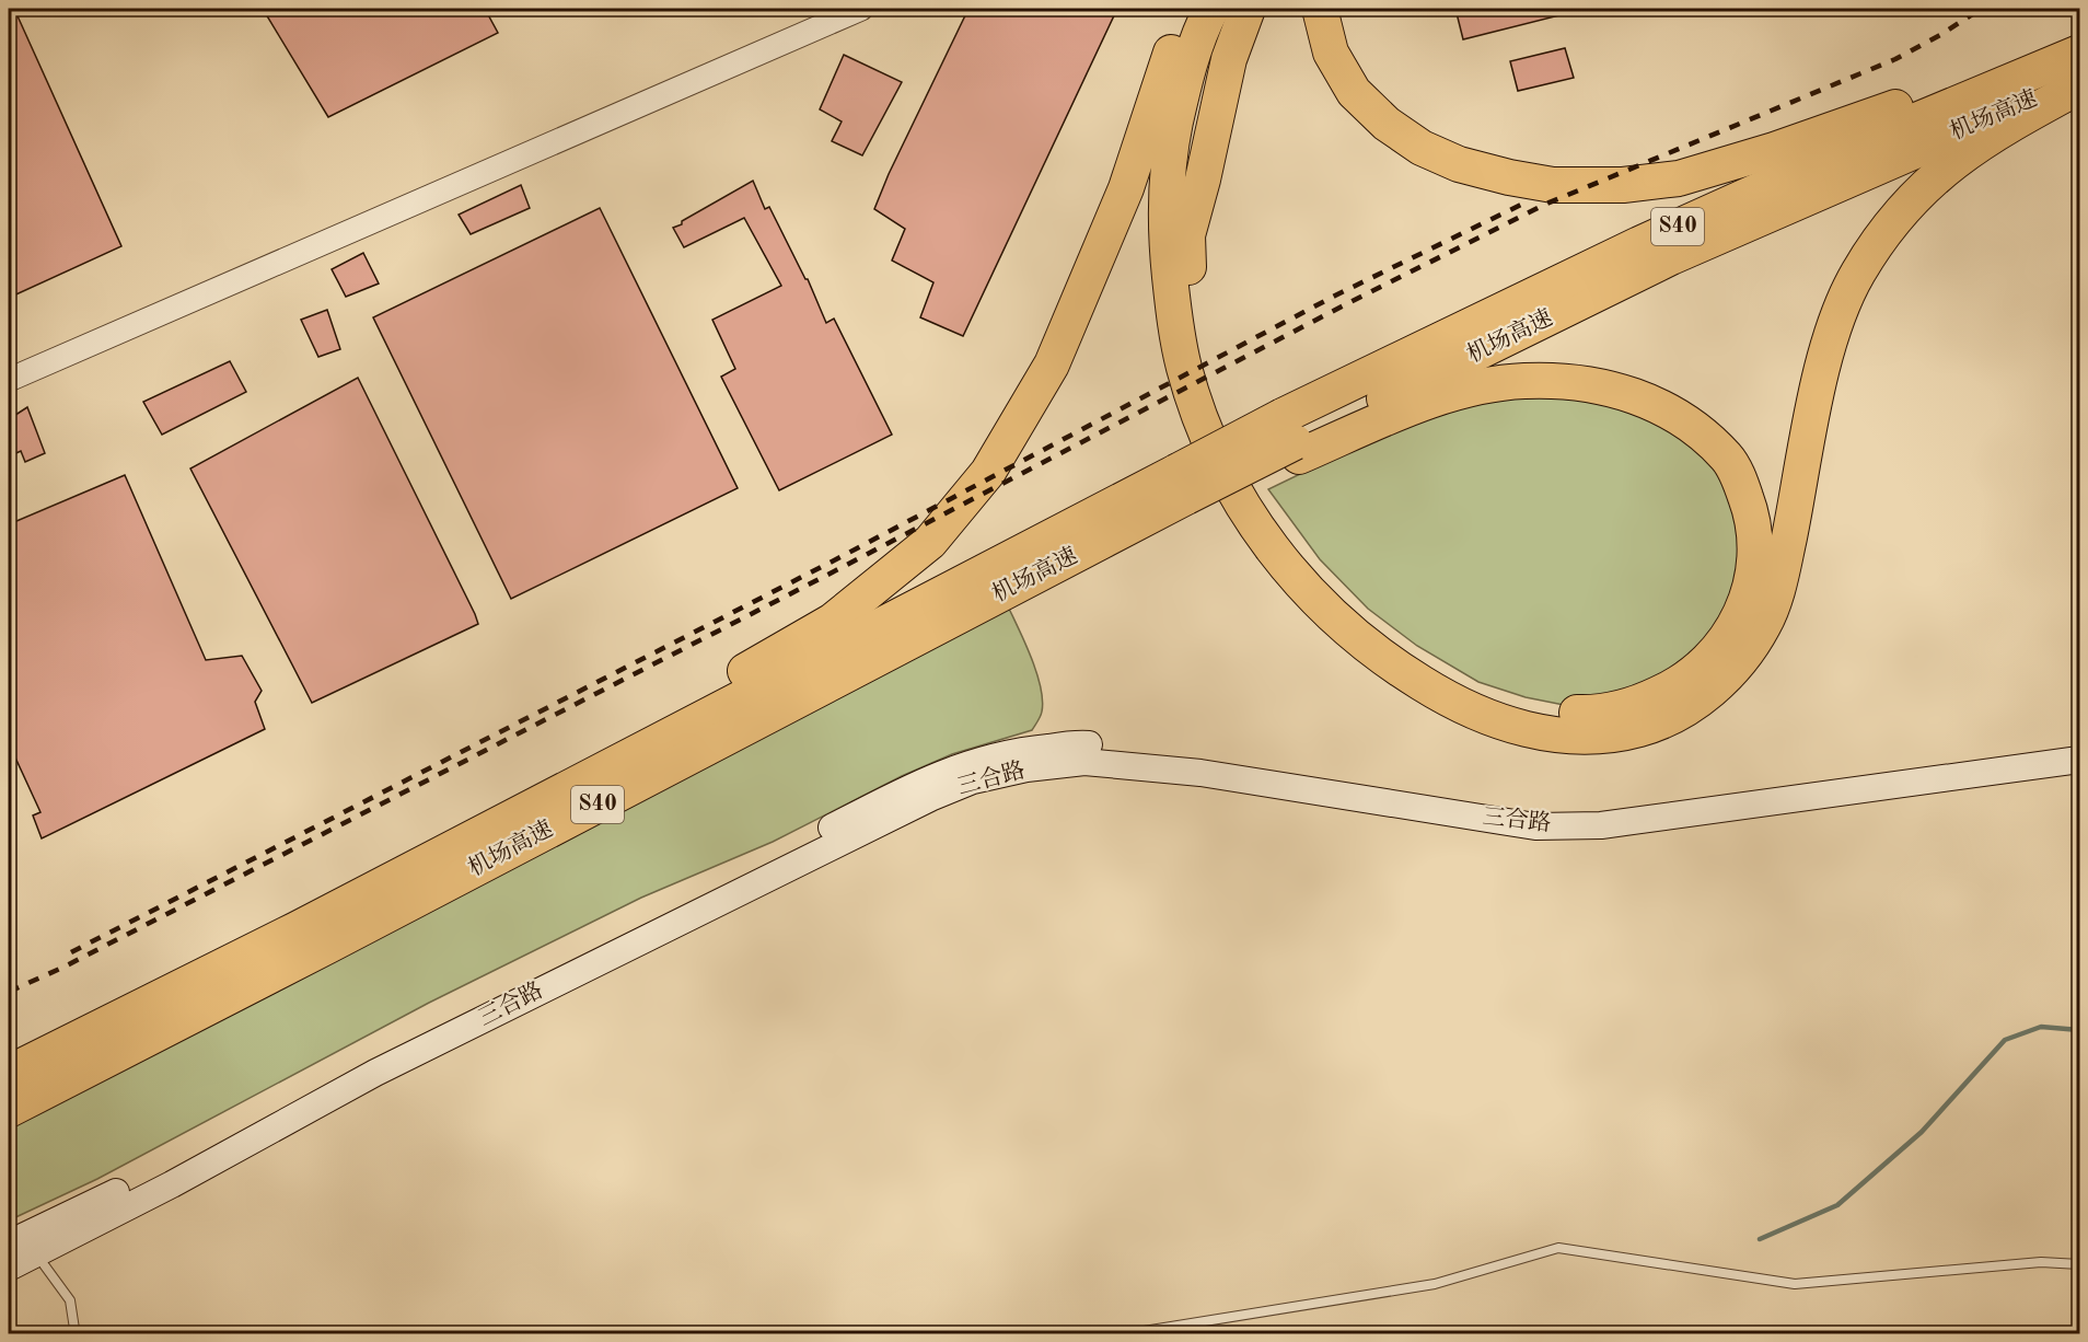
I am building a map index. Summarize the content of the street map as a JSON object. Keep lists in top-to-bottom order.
{
  "streets": {
    "highway": ["机场高速", "S40"],
    "main road": ["三合路"]
  }
}
